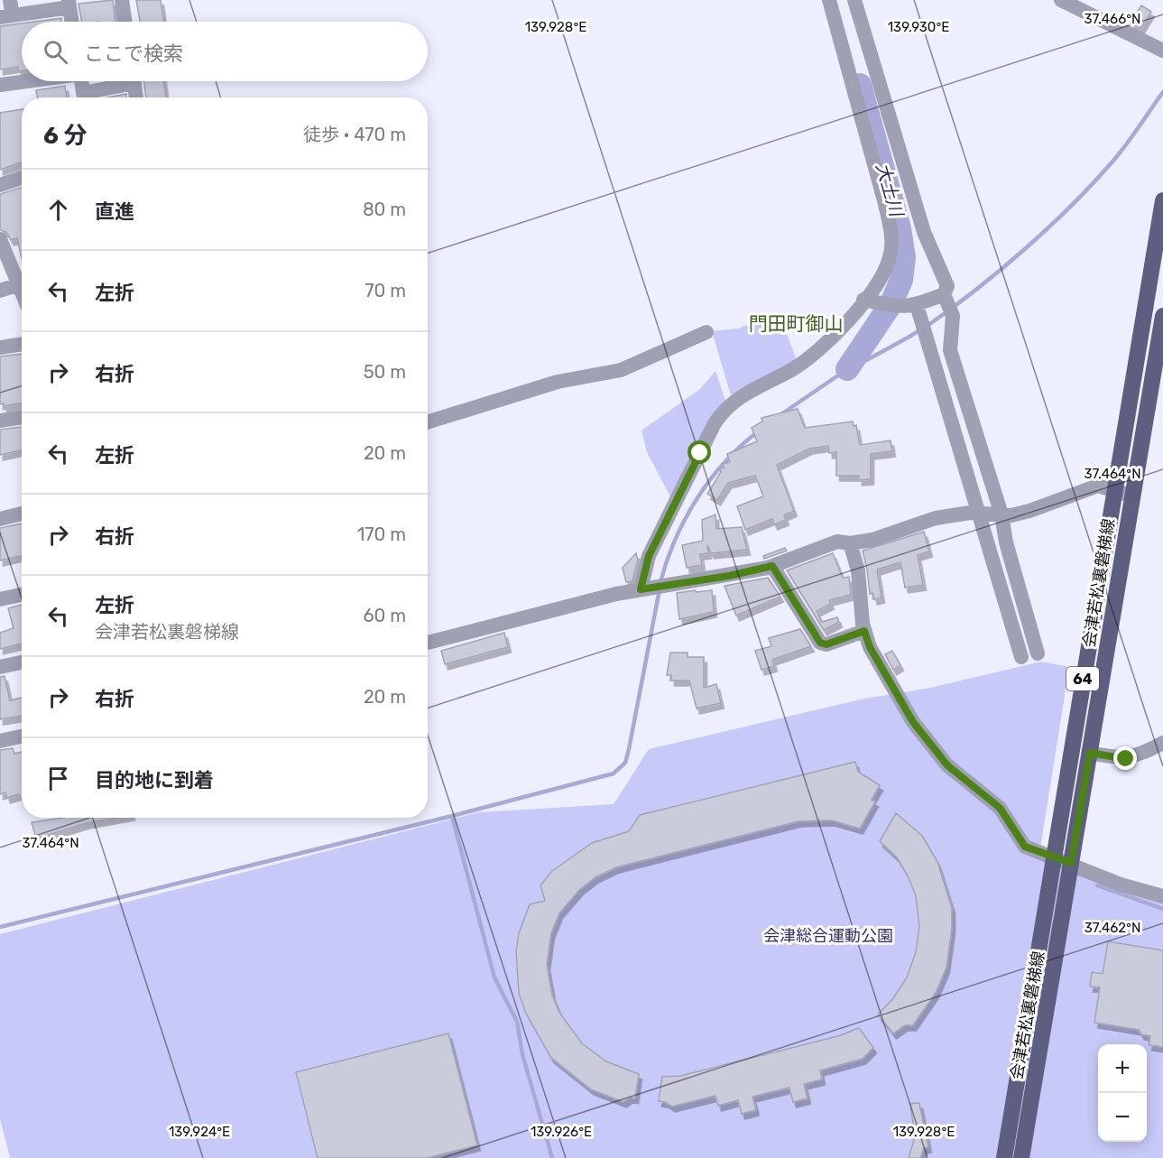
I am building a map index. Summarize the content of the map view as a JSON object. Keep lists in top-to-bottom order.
{
  "streets": {
    "main road": ["会津若松裏磐梯線", "64"]
  },
  "districts": ["門田町御山"],
  "water": ["大土川"],
  "parks": ["会津総合運動公園"],
  "page": {
    "search": "ここで検索",
    "heading": ["6 分", "徒歩 · 470 m"],
    "list": [
      ["直進", "80 m"],
      ["左折", "70 m"],
      ["右折", "50 m"],
      ["左折", "20 m"],
      ["右折", "170 m"],
      ["左折", "会津若松裏磐梯線", "60 m"],
      ["右折", "20 m"],
      "目的地に到着"
    ],
    "map_buttons": ["+", "−"]
  },
  "coordinates": [
    "37.466°N",
    "139.928°E",
    "139.930°E",
    "37.464°N",
    "37.462°N",
    "139.924°E",
    "139.926°E"
  ]
}
